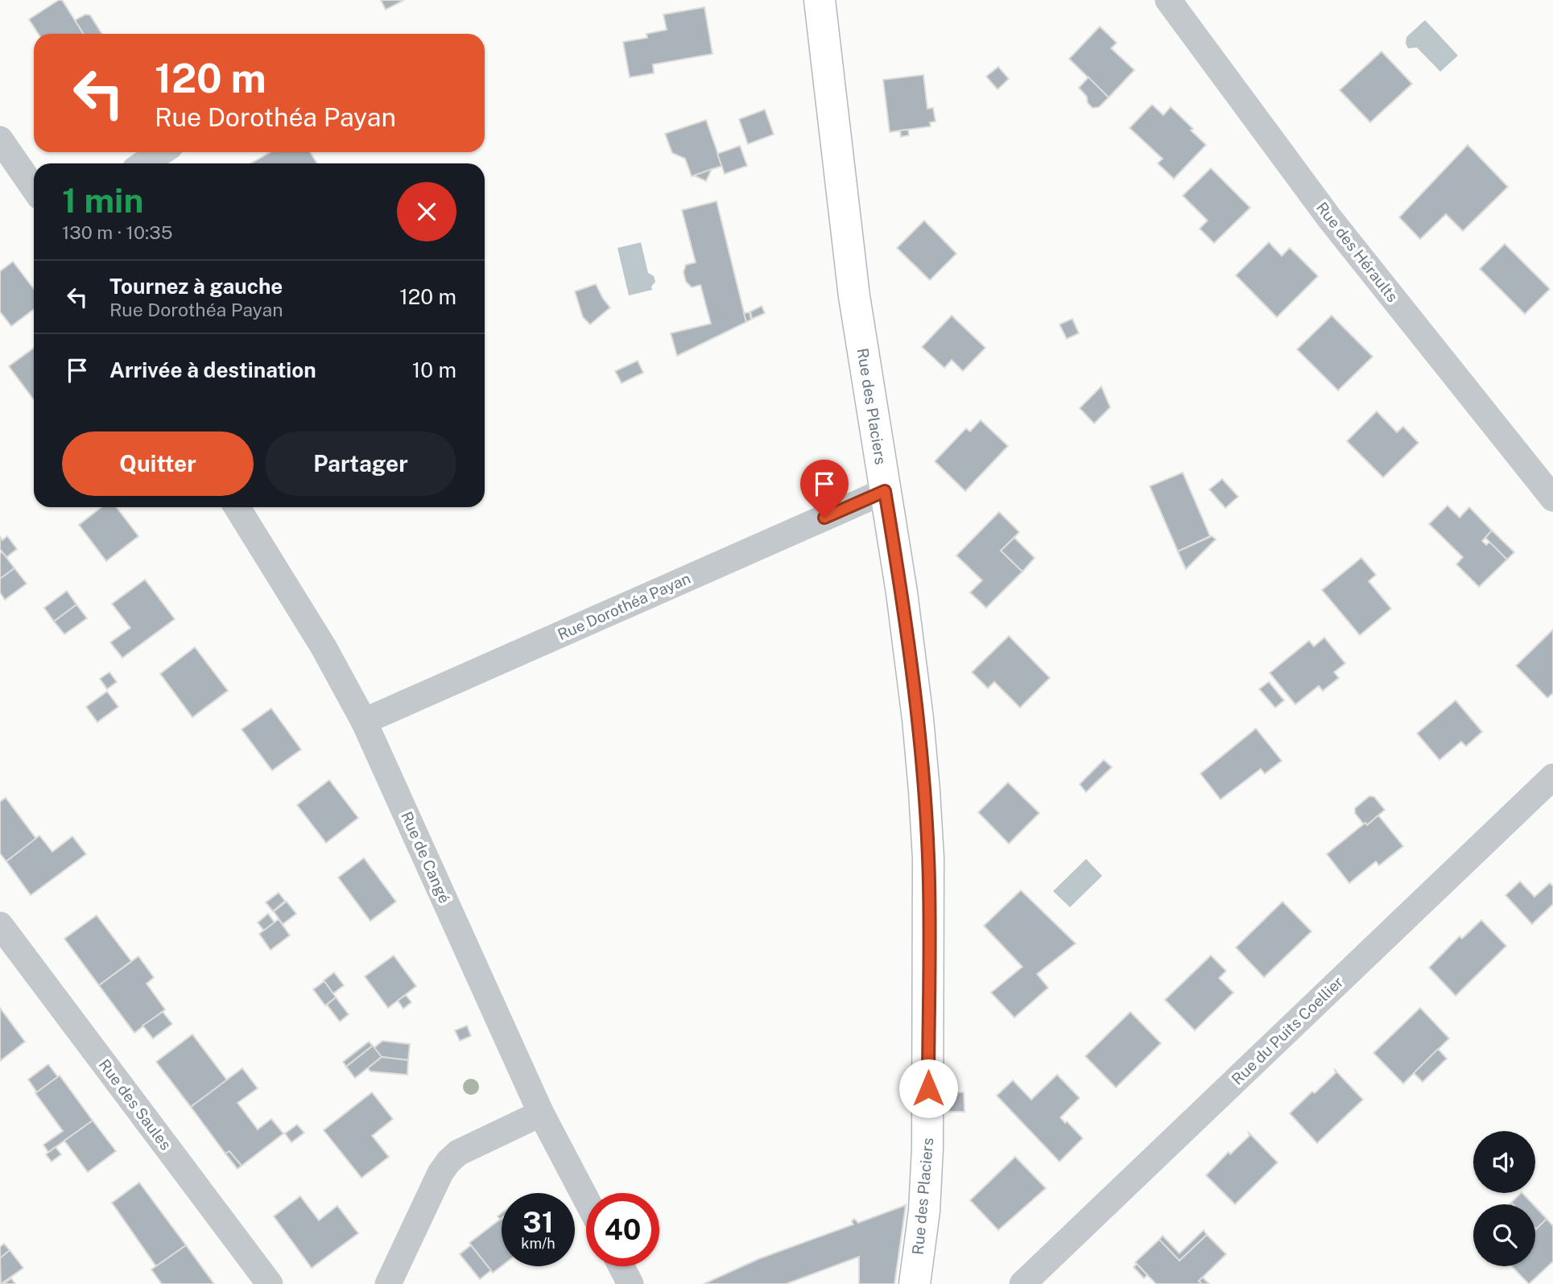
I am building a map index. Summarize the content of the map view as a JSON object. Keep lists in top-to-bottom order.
{
  "streets": {
    "street": [
      "Rue des Héraults",
      "Rue des Placiers",
      "Rue Dorothéa Payan",
      "Rue de Cangé",
      "Rue du Puits Coellier",
      "Rue des Saules"
    ]
  },
  "crossings": [
    ["Rue des Placiers", "Rue Dorothéa Payan"],
    ["Rue Dorothéa Payan", "Rue de Cangé"]
  ],
  "page": {
    "turn": ["120 m", "Rue Dorothéa Payan"],
    "heading": ["1 min", "130 m · 10:35"],
    "list": [
      {
        "name": "Tournez à gauche",
        "note": "Rue Dorothéa Payan",
        "value": "120 m"
      },
      {
        "name": "Arrivée à destination",
        "value": "10 m"
      }
    ],
    "buttons": ["Quitter", "Partager"],
    "speed": "31 km/h",
    "limit": "40"
  }
}
